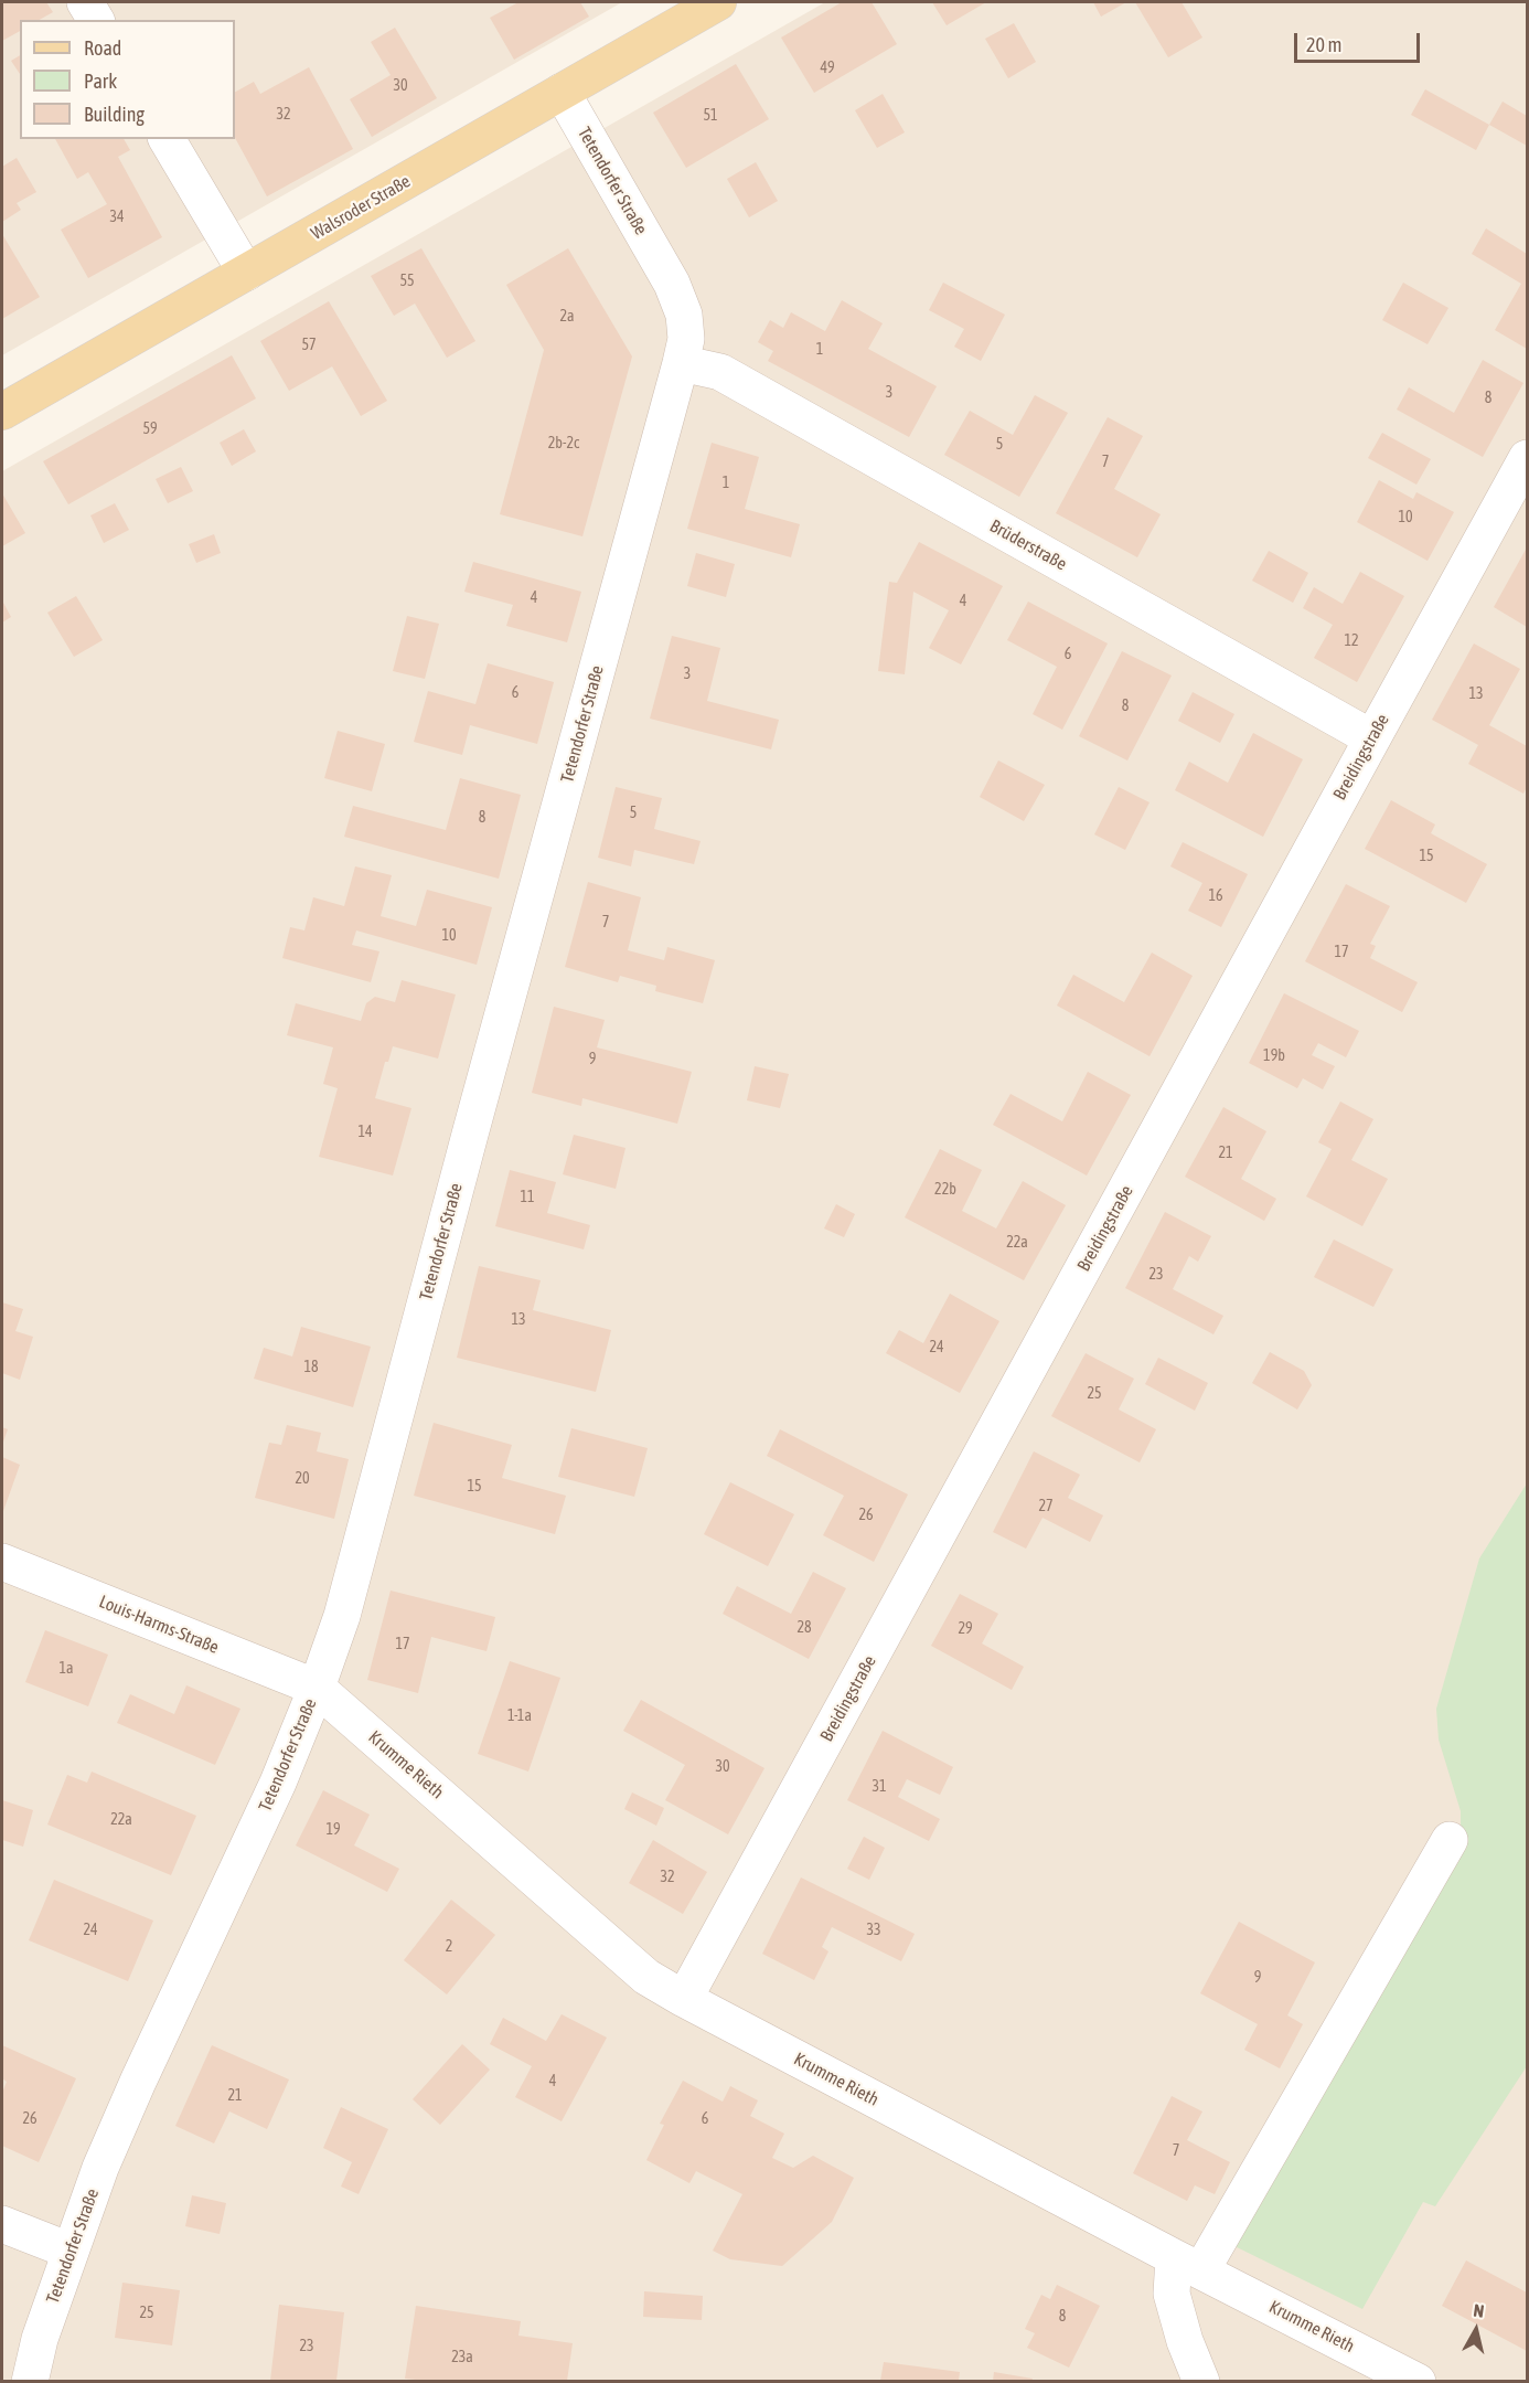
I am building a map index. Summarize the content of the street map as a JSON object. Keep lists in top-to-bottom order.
{
  "streets": {
    "main road": ["Walsroder Straße"],
    "street": [
      "Tetendorfer Straße",
      "Brüderstraße",
      "Breidingstraße",
      "Louis-Harms-Straße",
      "Krumme Rieth"
    ]
  },
  "crossings": [
    ["Tetendorfer Straße", "Walsroder Straße"],
    ["Tetendorfer Straße", "Brüderstraße"],
    ["Tetendorfer Straße", "Louis-Harms-Straße"],
    ["Tetendorfer Straße", "Krumme Rieth"],
    ["Brüderstraße", "Breidingstraße"],
    ["Breidingstraße", "Krumme Rieth"],
    ["Louis-Harms-Straße", "Krumme Rieth"]
  ],
  "house_numbers": [
    "49",
    "30",
    "32",
    "51",
    "34",
    "55",
    "2a",
    "57",
    "1",
    "3",
    "8",
    "59",
    "2b-2c",
    "5",
    "7",
    "1",
    "10",
    "4",
    "4",
    "12",
    "6",
    "3",
    "6",
    "13",
    "8",
    "5",
    "8",
    "15",
    "16",
    "7",
    "10",
    "17",
    "19b",
    "9",
    "14",
    "21",
    "22b",
    "11",
    "22a",
    "23",
    "13",
    "24",
    "18",
    "25",
    "20",
    "15",
    "27",
    "26",
    "28",
    "29",
    "17",
    "1a",
    "1-1a",
    "30",
    "31",
    "22a",
    "19",
    "32",
    "24",
    "33",
    "2",
    "9",
    "4",
    "21",
    "26",
    "6",
    "7",
    "25",
    "8",
    "23",
    "23a"
  ],
  "legend": ["Road", "Park", "Building"],
  "scale_bar": "20 m",
  "north": "top"
}
